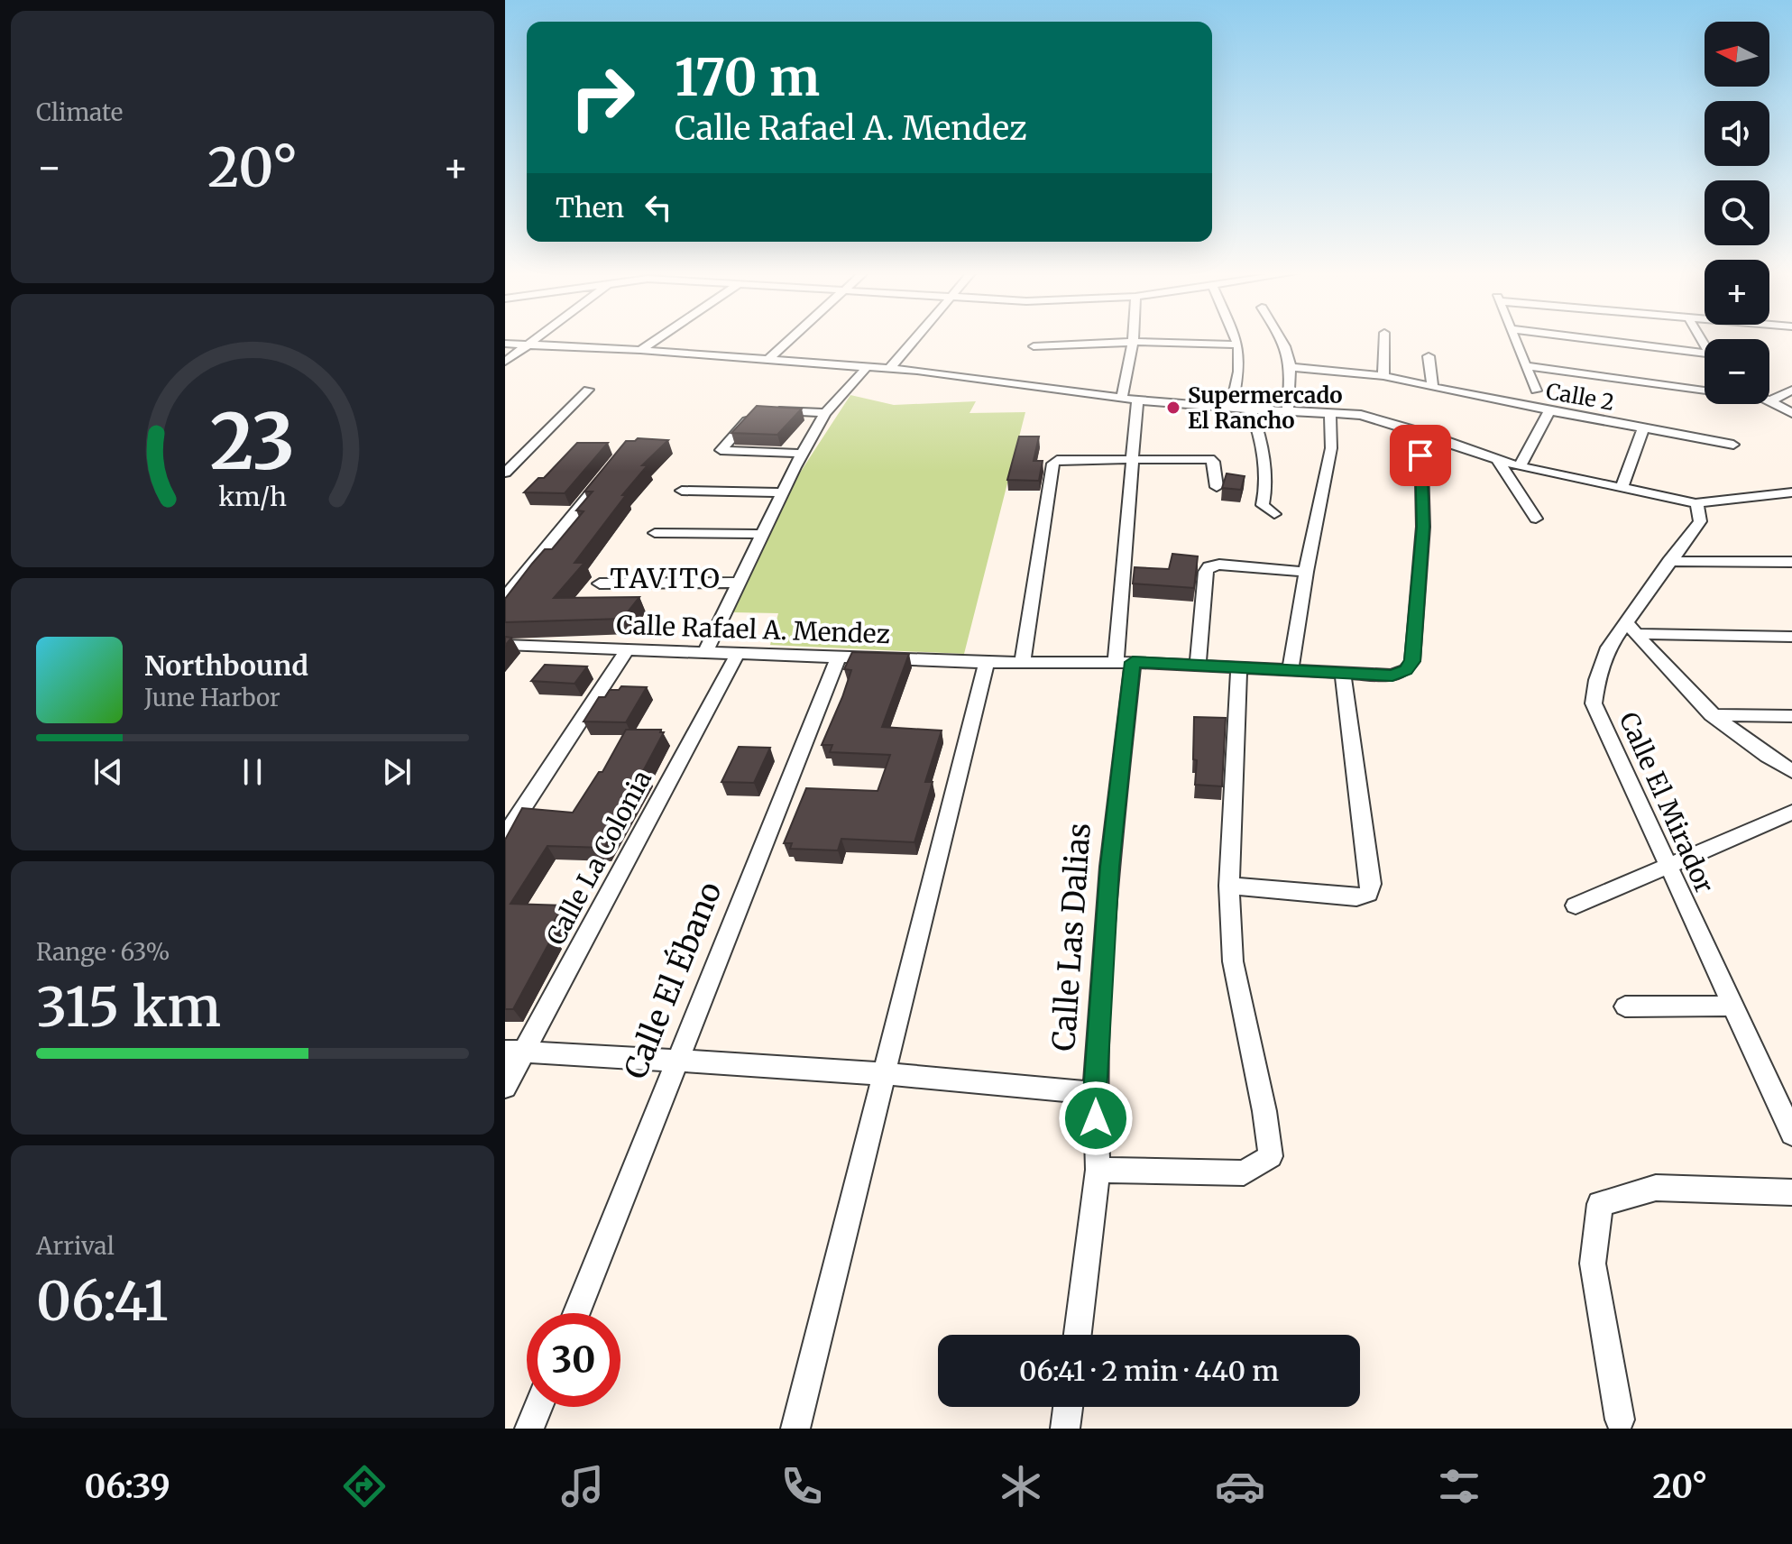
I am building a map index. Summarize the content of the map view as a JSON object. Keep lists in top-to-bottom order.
{
  "streets": {
    "street": [
      "Calle 2",
      "Calle Rafael A. Mendez",
      "Calle El Mirador",
      "Calle La Colonia",
      "Calle Las Dalias",
      "Calle El Ébano"
    ]
  },
  "crossings": [
    ["Calle Rafael A. Mendez", "Calle La Colonia"],
    ["Calle Rafael A. Mendez", "Calle Las Dalias"],
    ["Calle Rafael A. Mendez", "Calle El Ébano"]
  ],
  "districts": ["TAVITO"],
  "places": ["Supermercado El Rancho"],
  "north": "left",
  "page": {
    "tile": [
      "Climate",
      ["Range · 63%", "315 km"],
      ["Arrival", "06:41"]
    ],
    "map_buttons": ["+", "−"],
    "turn": ["170 m", "Calle Rafael A. Mendez"],
    "heat": ["−", "20°", "+"],
    "then": "Then",
    "song": ["Northbound", "June Harbor"],
    "limit": "30",
    "trip": "06:41 · 2 min · 440 m",
    "tabs": ["06:39", "20°"],
    "gauge": ["23", "km/h"]
  }
}
